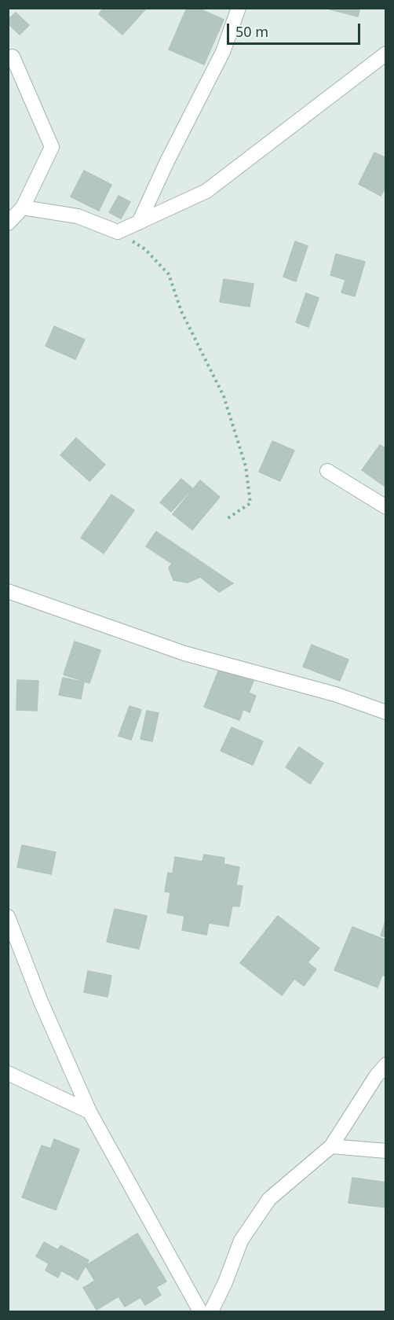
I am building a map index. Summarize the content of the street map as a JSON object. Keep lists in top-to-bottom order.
{
  "scale_bar": "50 m"
}
